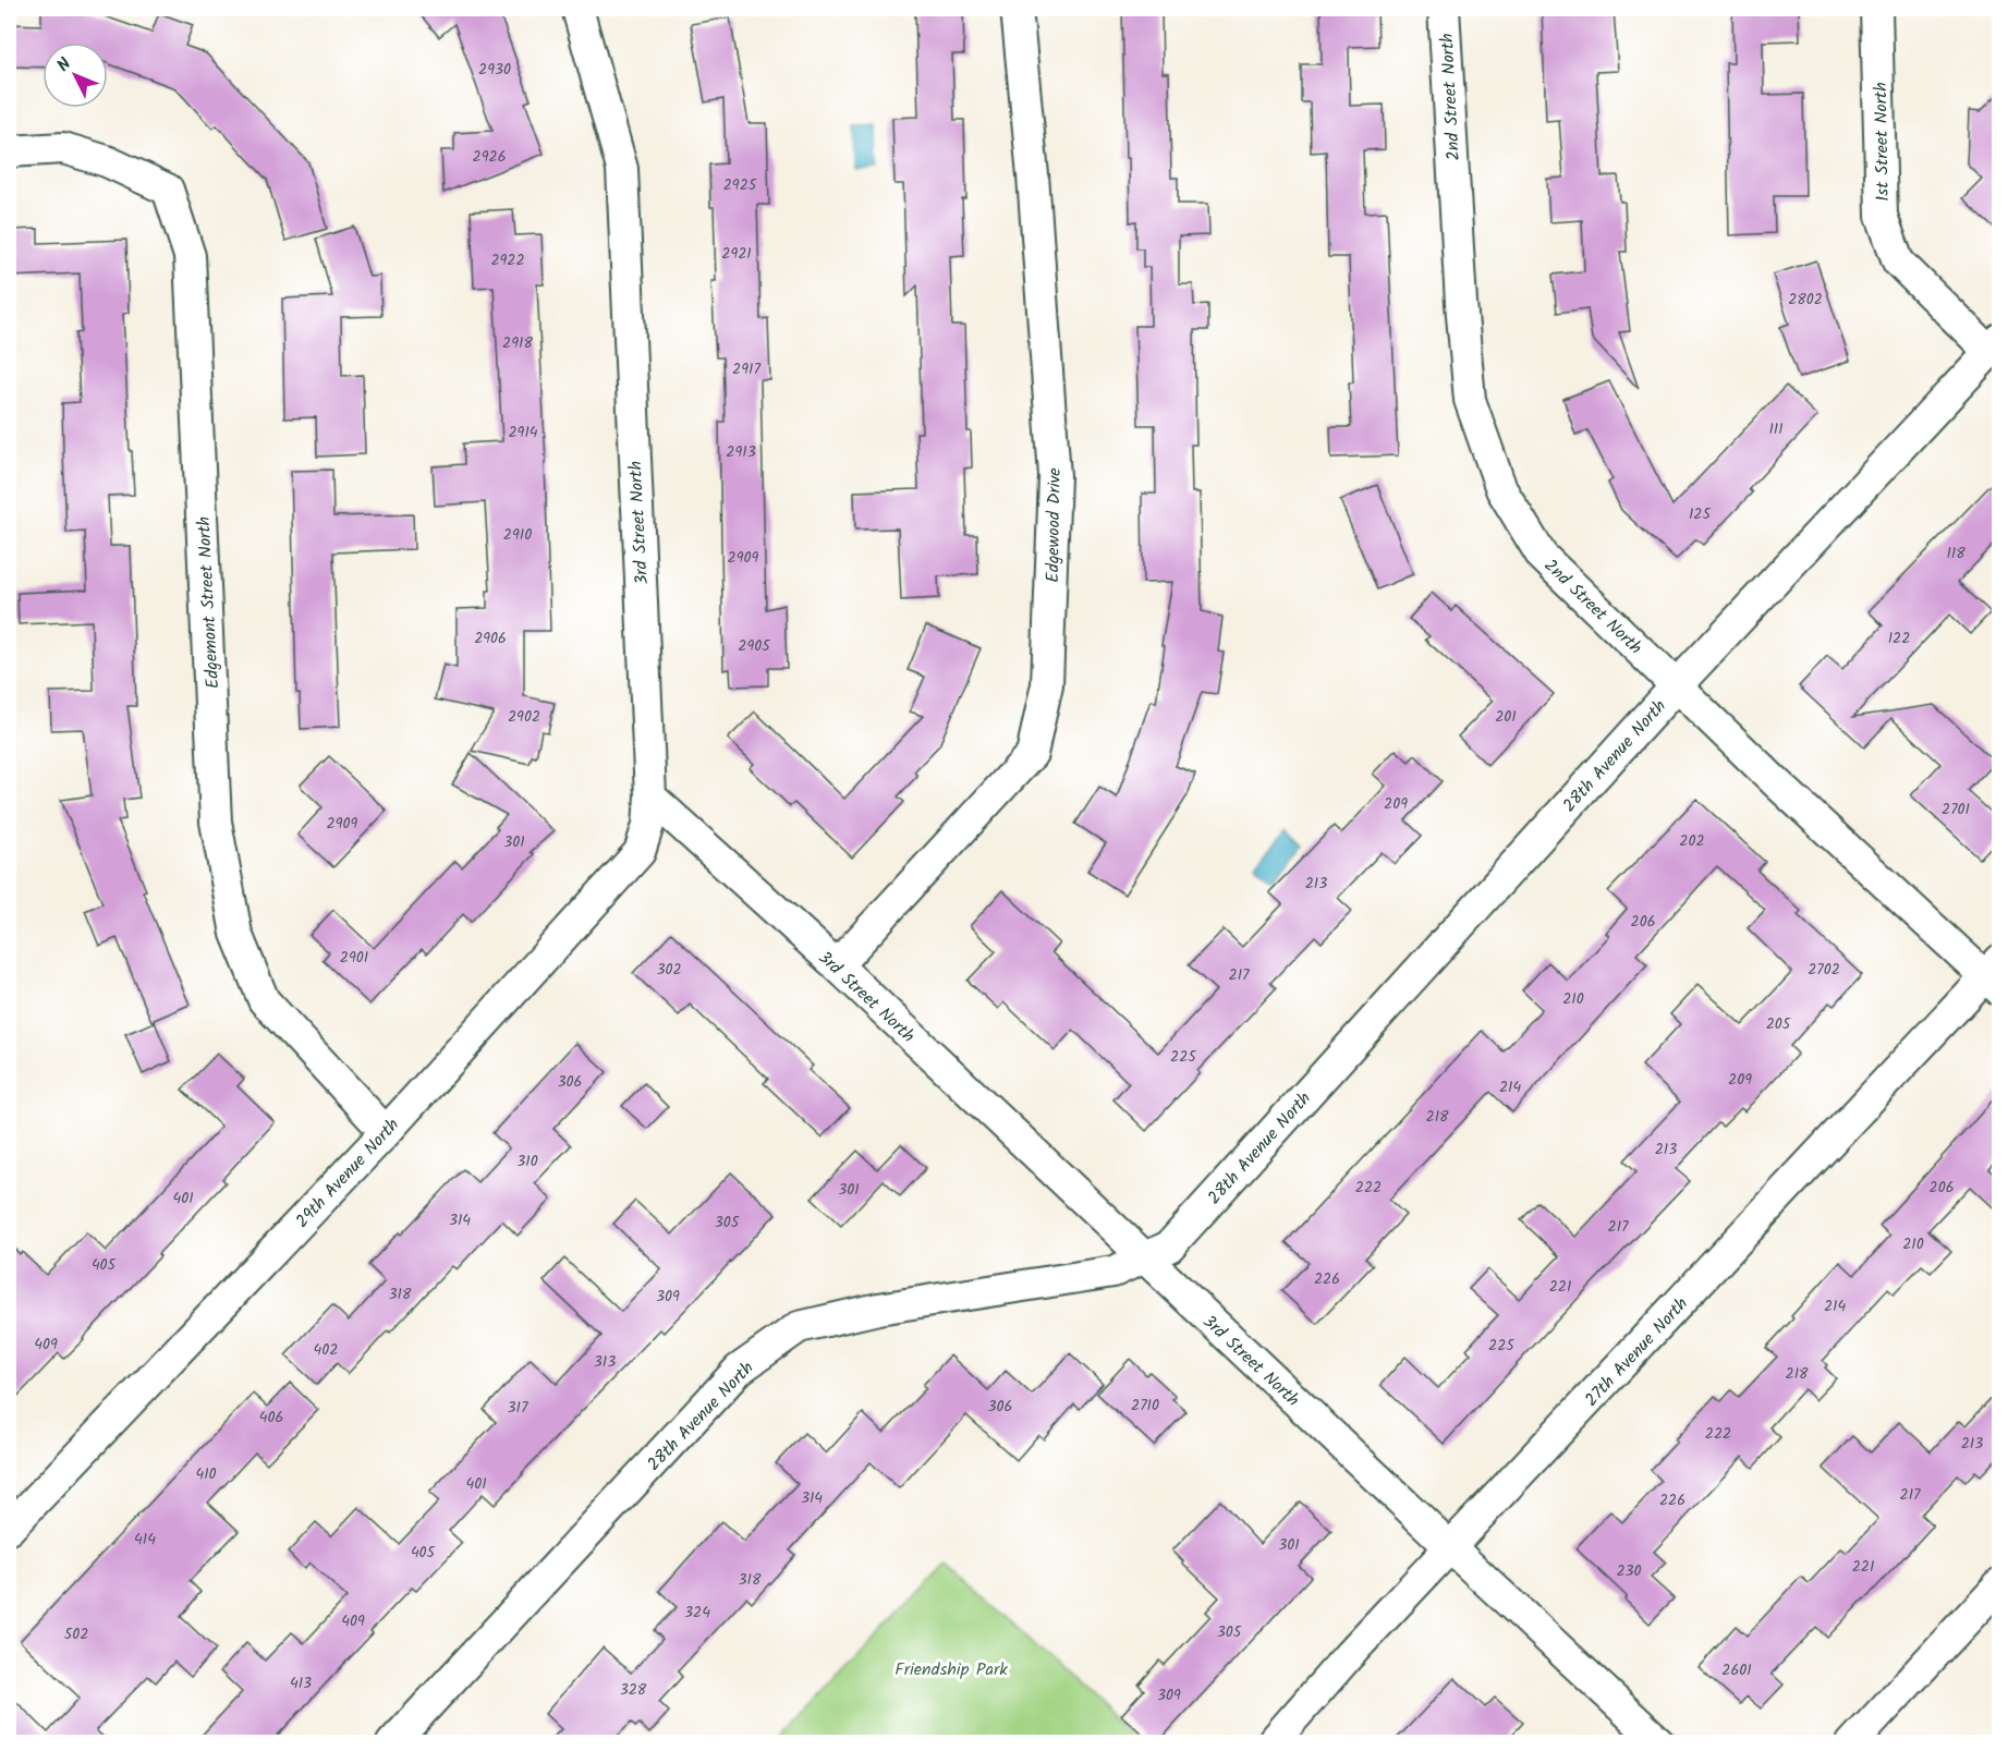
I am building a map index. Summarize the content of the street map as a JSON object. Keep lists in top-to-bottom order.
{
  "streets": {
    "street": [
      "2nd Street North",
      "1st Street North",
      "3rd Street North",
      "Edgewood Drive",
      "Edgemont Street North",
      "28th Avenue North",
      "29th Avenue North",
      "27th Avenue North"
    ]
  },
  "crossings": [
    ["2nd Street North", "28th Avenue North"],
    ["2nd Street North", "27th Avenue North"],
    ["1st Street North", "28th Avenue North"],
    ["3rd Street North", "Edgewood Drive"],
    ["3rd Street North", "28th Avenue North"],
    ["3rd Street North", "29th Avenue North"],
    ["3rd Street North", "27th Avenue North"],
    ["Edgemont Street North", "29th Avenue North"]
  ],
  "parks": ["Friendship Park"],
  "house_numbers": [
    "2930",
    "2926",
    "2925",
    "2921",
    "2922",
    "2802",
    "2918",
    "2917",
    "111",
    "2914",
    "2913",
    "125",
    "2910",
    "118",
    "2909",
    "2906",
    "122",
    "2905",
    "2902",
    "201",
    "209",
    "2701",
    "2909",
    "202",
    "301",
    "213",
    "206",
    "2901",
    "302",
    "2702",
    "217",
    "210",
    "205",
    "225",
    "209",
    "306",
    "214",
    "218",
    "213",
    "310",
    "222",
    "206",
    "301",
    "401",
    "314",
    "305",
    "217",
    "210",
    "405",
    "226",
    "221",
    "318",
    "309",
    "214",
    "409",
    "225",
    "402",
    "313",
    "218",
    "2710",
    "306",
    "317",
    "406",
    "222",
    "213",
    "410",
    "401",
    "217",
    "314",
    "226",
    "414",
    "301",
    "405",
    "221",
    "230",
    "318",
    "324",
    "409",
    "305",
    "502",
    "2601",
    "413",
    "328",
    "309"
  ],
  "north": "top left"
}
